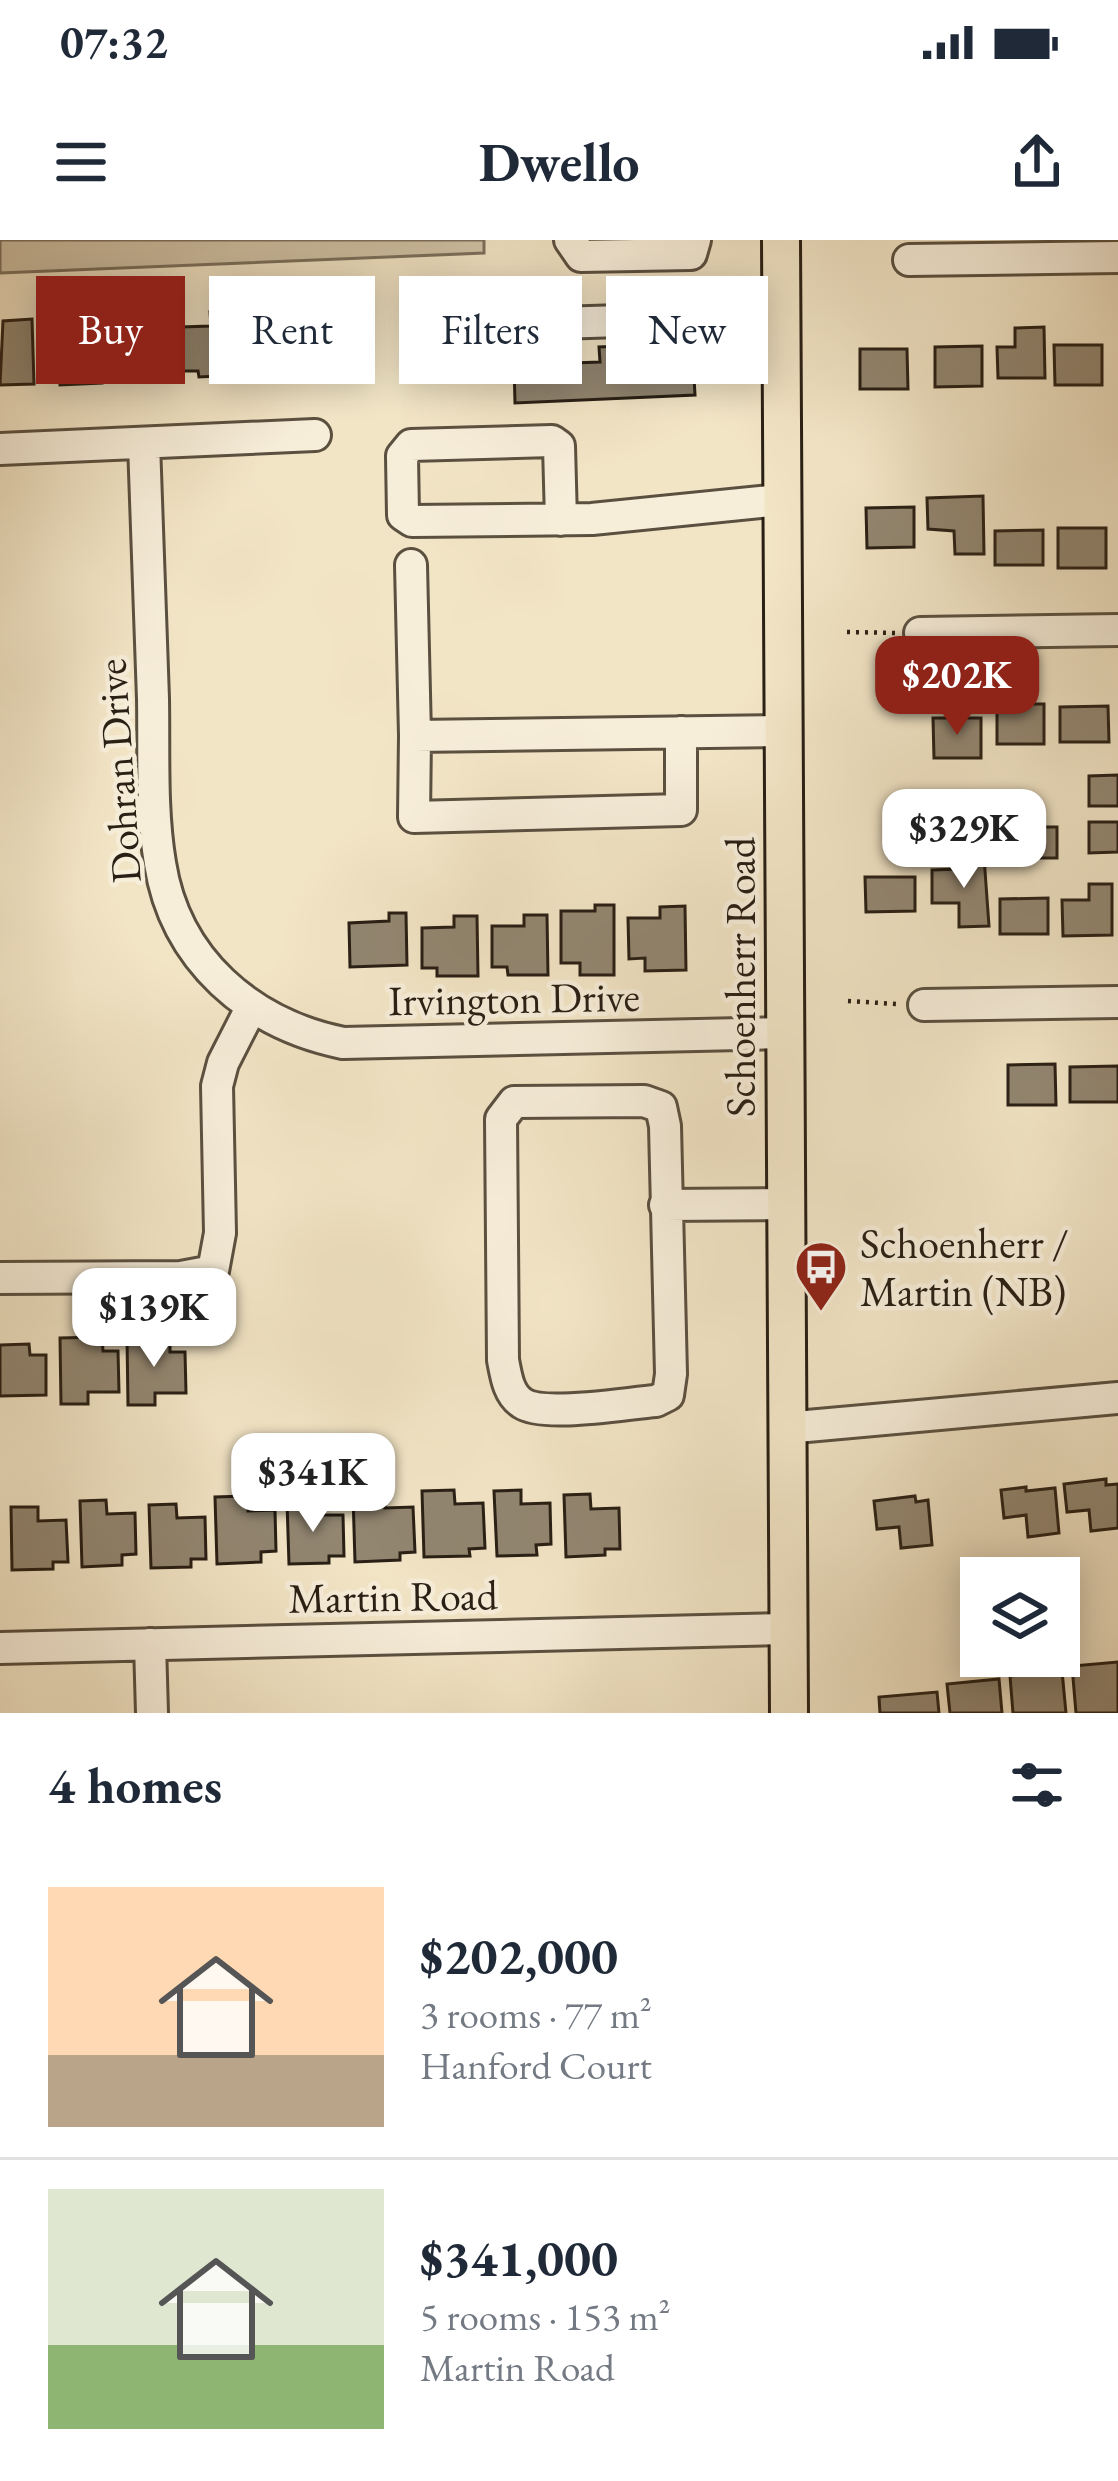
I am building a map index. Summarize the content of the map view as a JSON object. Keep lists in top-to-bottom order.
{
  "streets": {
    "main road": ["Schoenherr Road"],
    "street": ["Dohran Drive", "Irvington Drive", "Martin Road"]
  },
  "crossings": [
    ["Dohran Drive", "Irvington Drive"],
    ["Schoenherr Road", "Irvington Drive"],
    ["Schoenherr Road", "Martin Road"]
  ],
  "places": {
    "bus stop": ["Schoenherr / Martin (NB)"]
  },
  "page": {
    "status": "07:32",
    "header": "Dwello",
    "chip": [
      "Buy",
      "Rent",
      "Filters",
      "New"
    ],
    "price": [
      "$202K",
      "$329K",
      "$139K",
      "$341K"
    ],
    "heading": "4 homes",
    "list": [
      {
        "name": "$202,000",
        "note": "3 rooms · 77 m² · Hanford Court"
      },
      {
        "name": "$341,000",
        "note": "5 rooms · 153 m² · Martin Road"
      }
    ]
  }
}
